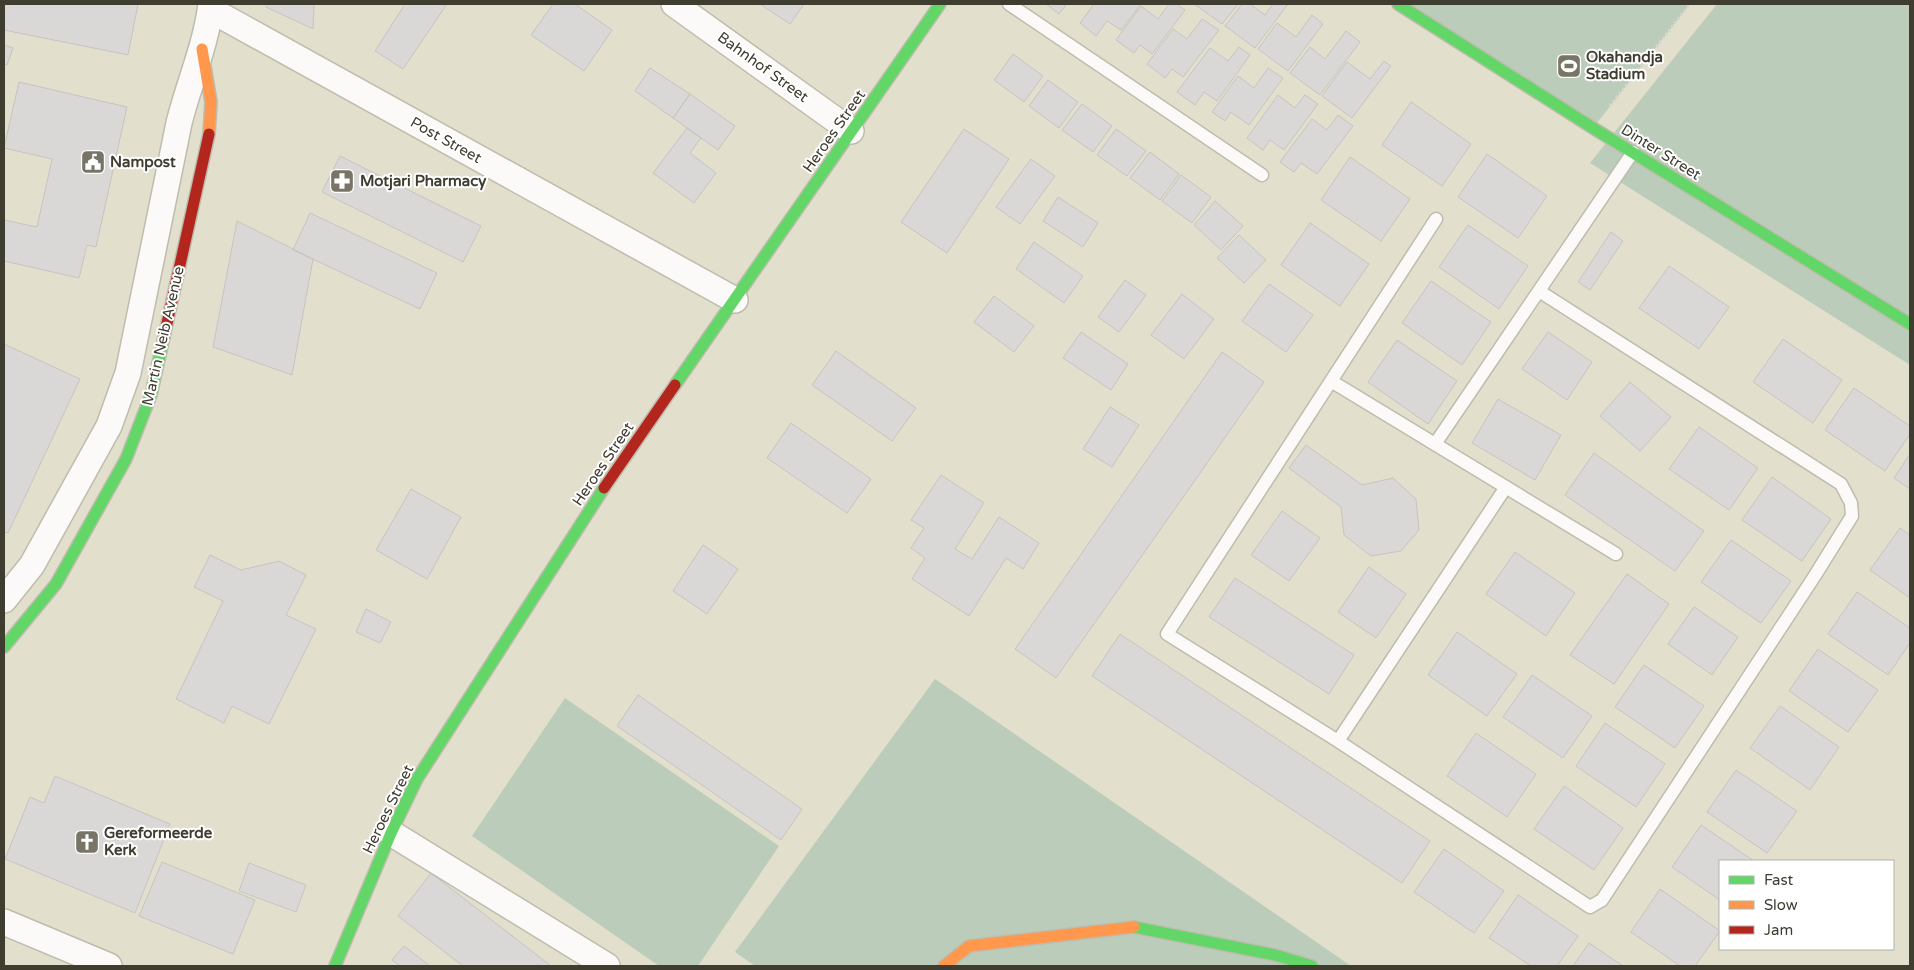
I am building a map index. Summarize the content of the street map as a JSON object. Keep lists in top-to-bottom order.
{
  "streets": {
    "street": [
      "Bahnhof Street",
      "Heroes Street",
      "Post Street",
      "Dinter Street",
      "Martin Neib Avenue"
    ]
  },
  "crossings": [
    ["Bahnhof Street", "Heroes Street"],
    ["Heroes Street", "Post Street"],
    ["Post Street", "Martin Neib Avenue"]
  ],
  "places": {
    "sports": ["Okahandja Stadium"],
    "public building": ["Nampost"],
    "pharmacy": ["Motjari Pharmacy"],
    "church": ["Gereformeerde Kerk"]
  },
  "legend": ["Fast", "Slow", "Jam"]
}
